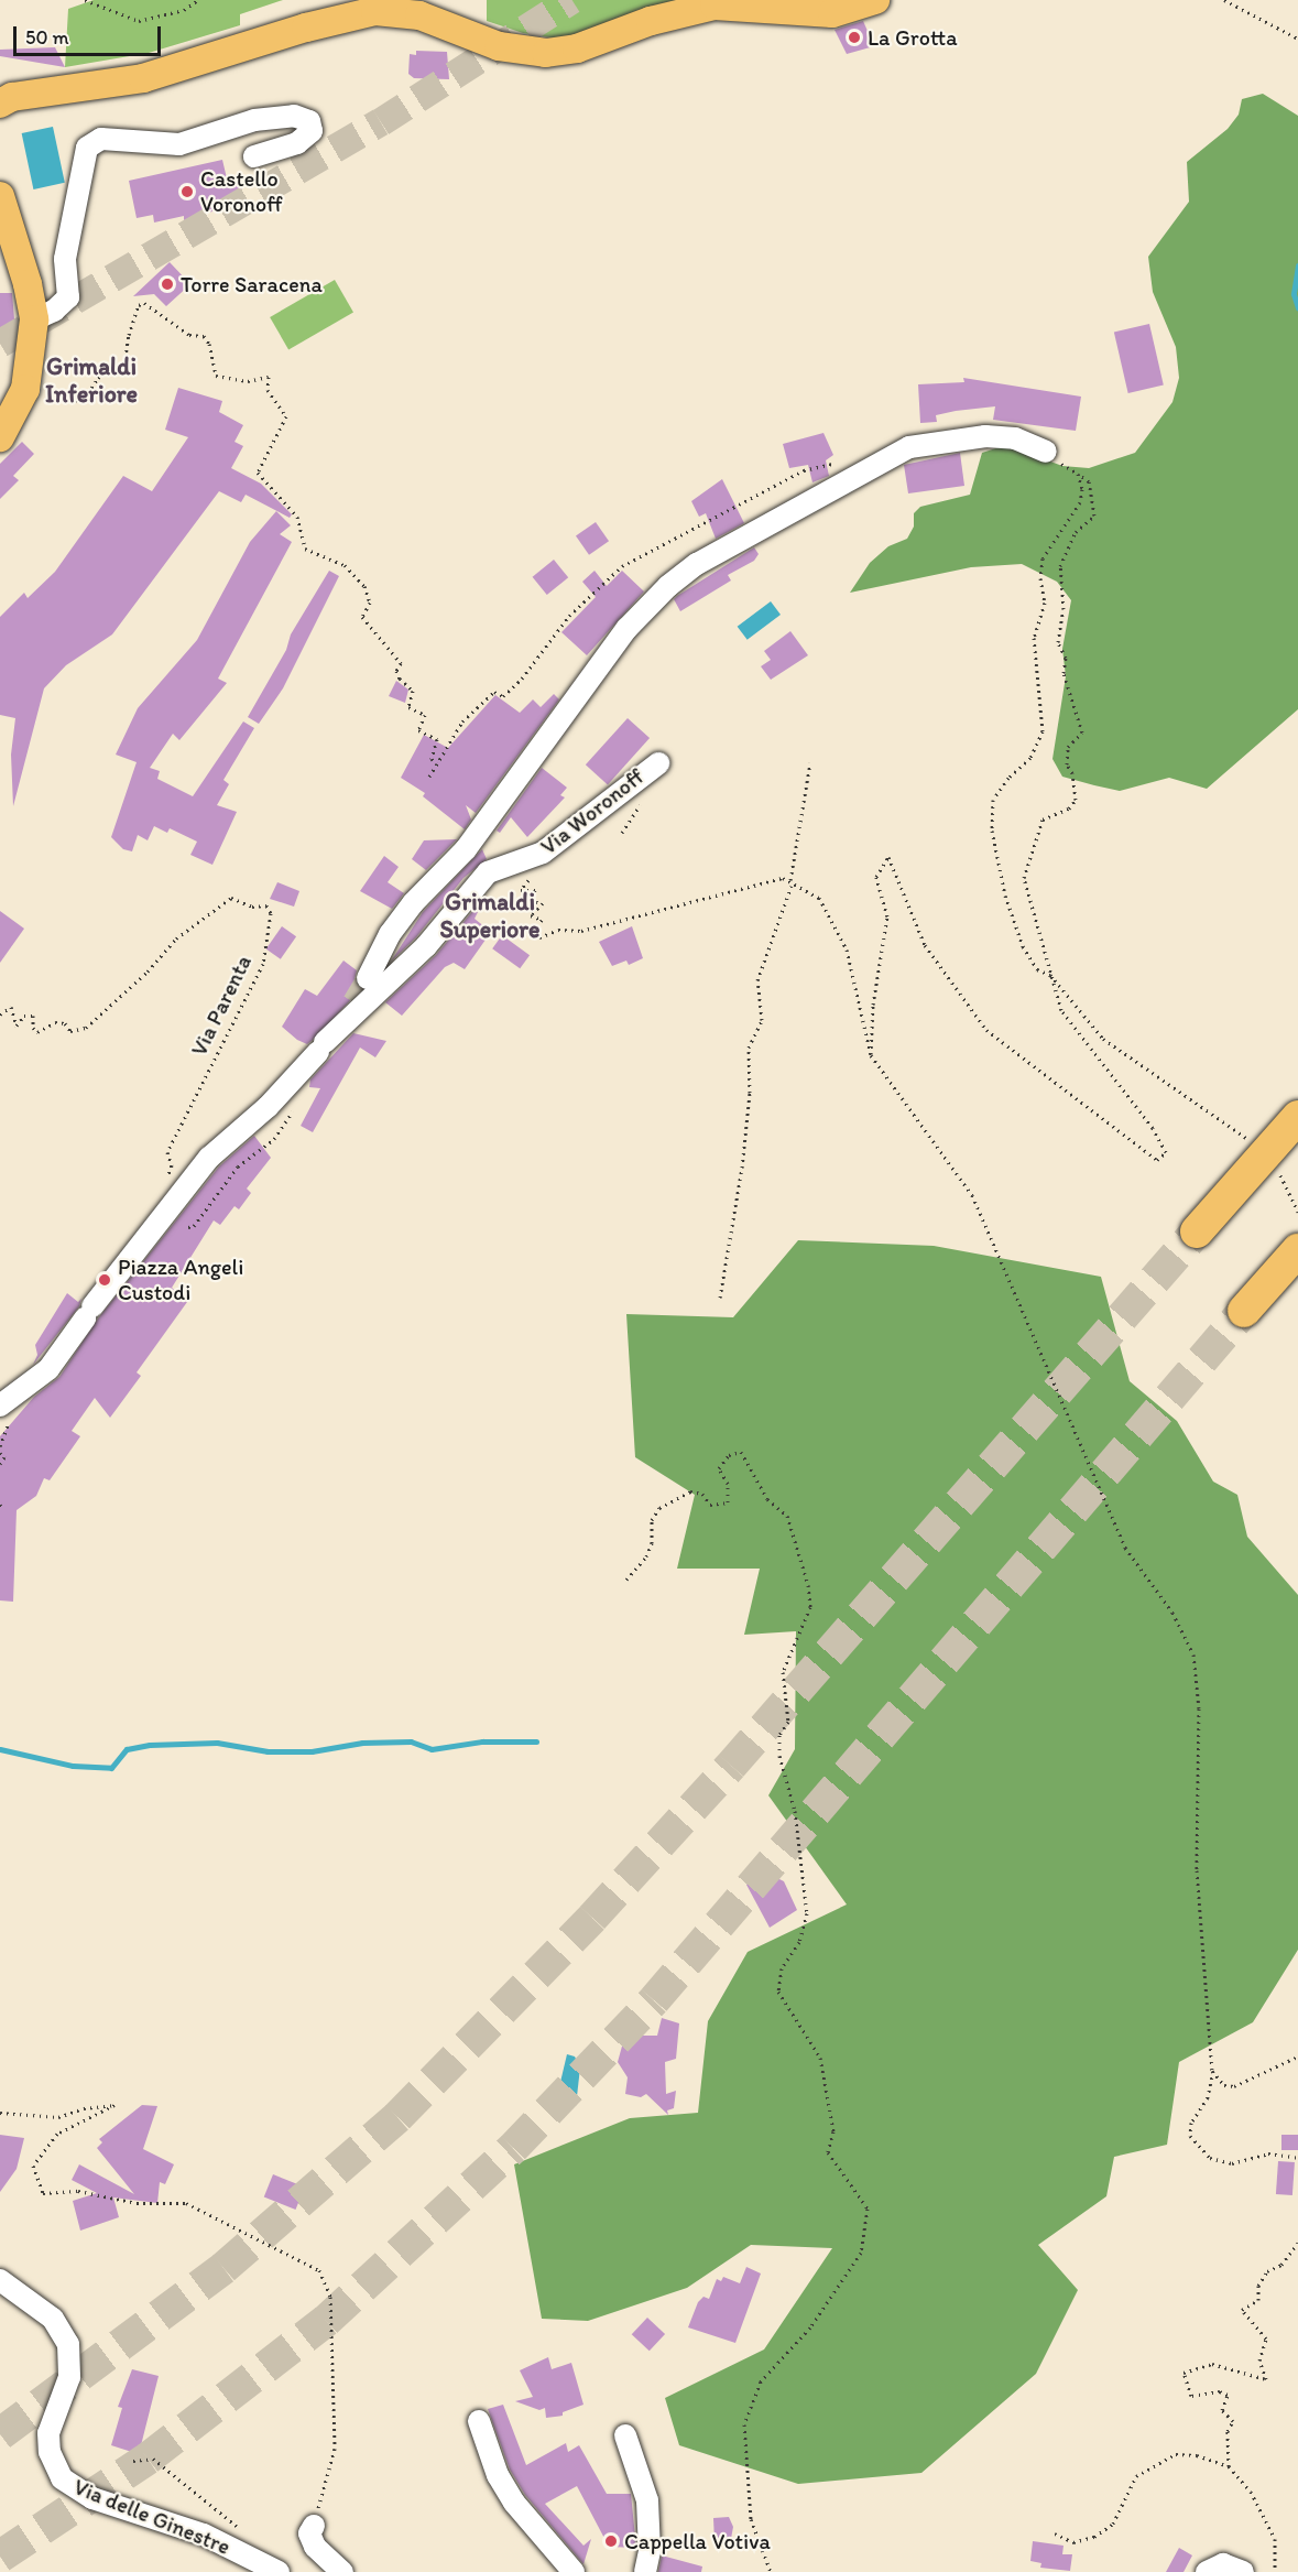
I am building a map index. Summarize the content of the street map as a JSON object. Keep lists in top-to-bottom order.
{
  "streets": {
    "street": ["Via Woronoff", "Via delle Ginestre"],
    "path": ["Via Parenta"]
  },
  "districts": ["Grimaldi Inferiore", "Grimaldi Superiore"],
  "places": [
    "La Grotta",
    "Castello Voronoff",
    "Torre Saracena",
    "Piazza Angeli Custodi",
    "Cappella Votiva"
  ],
  "scale_bar": "50 m"
}
